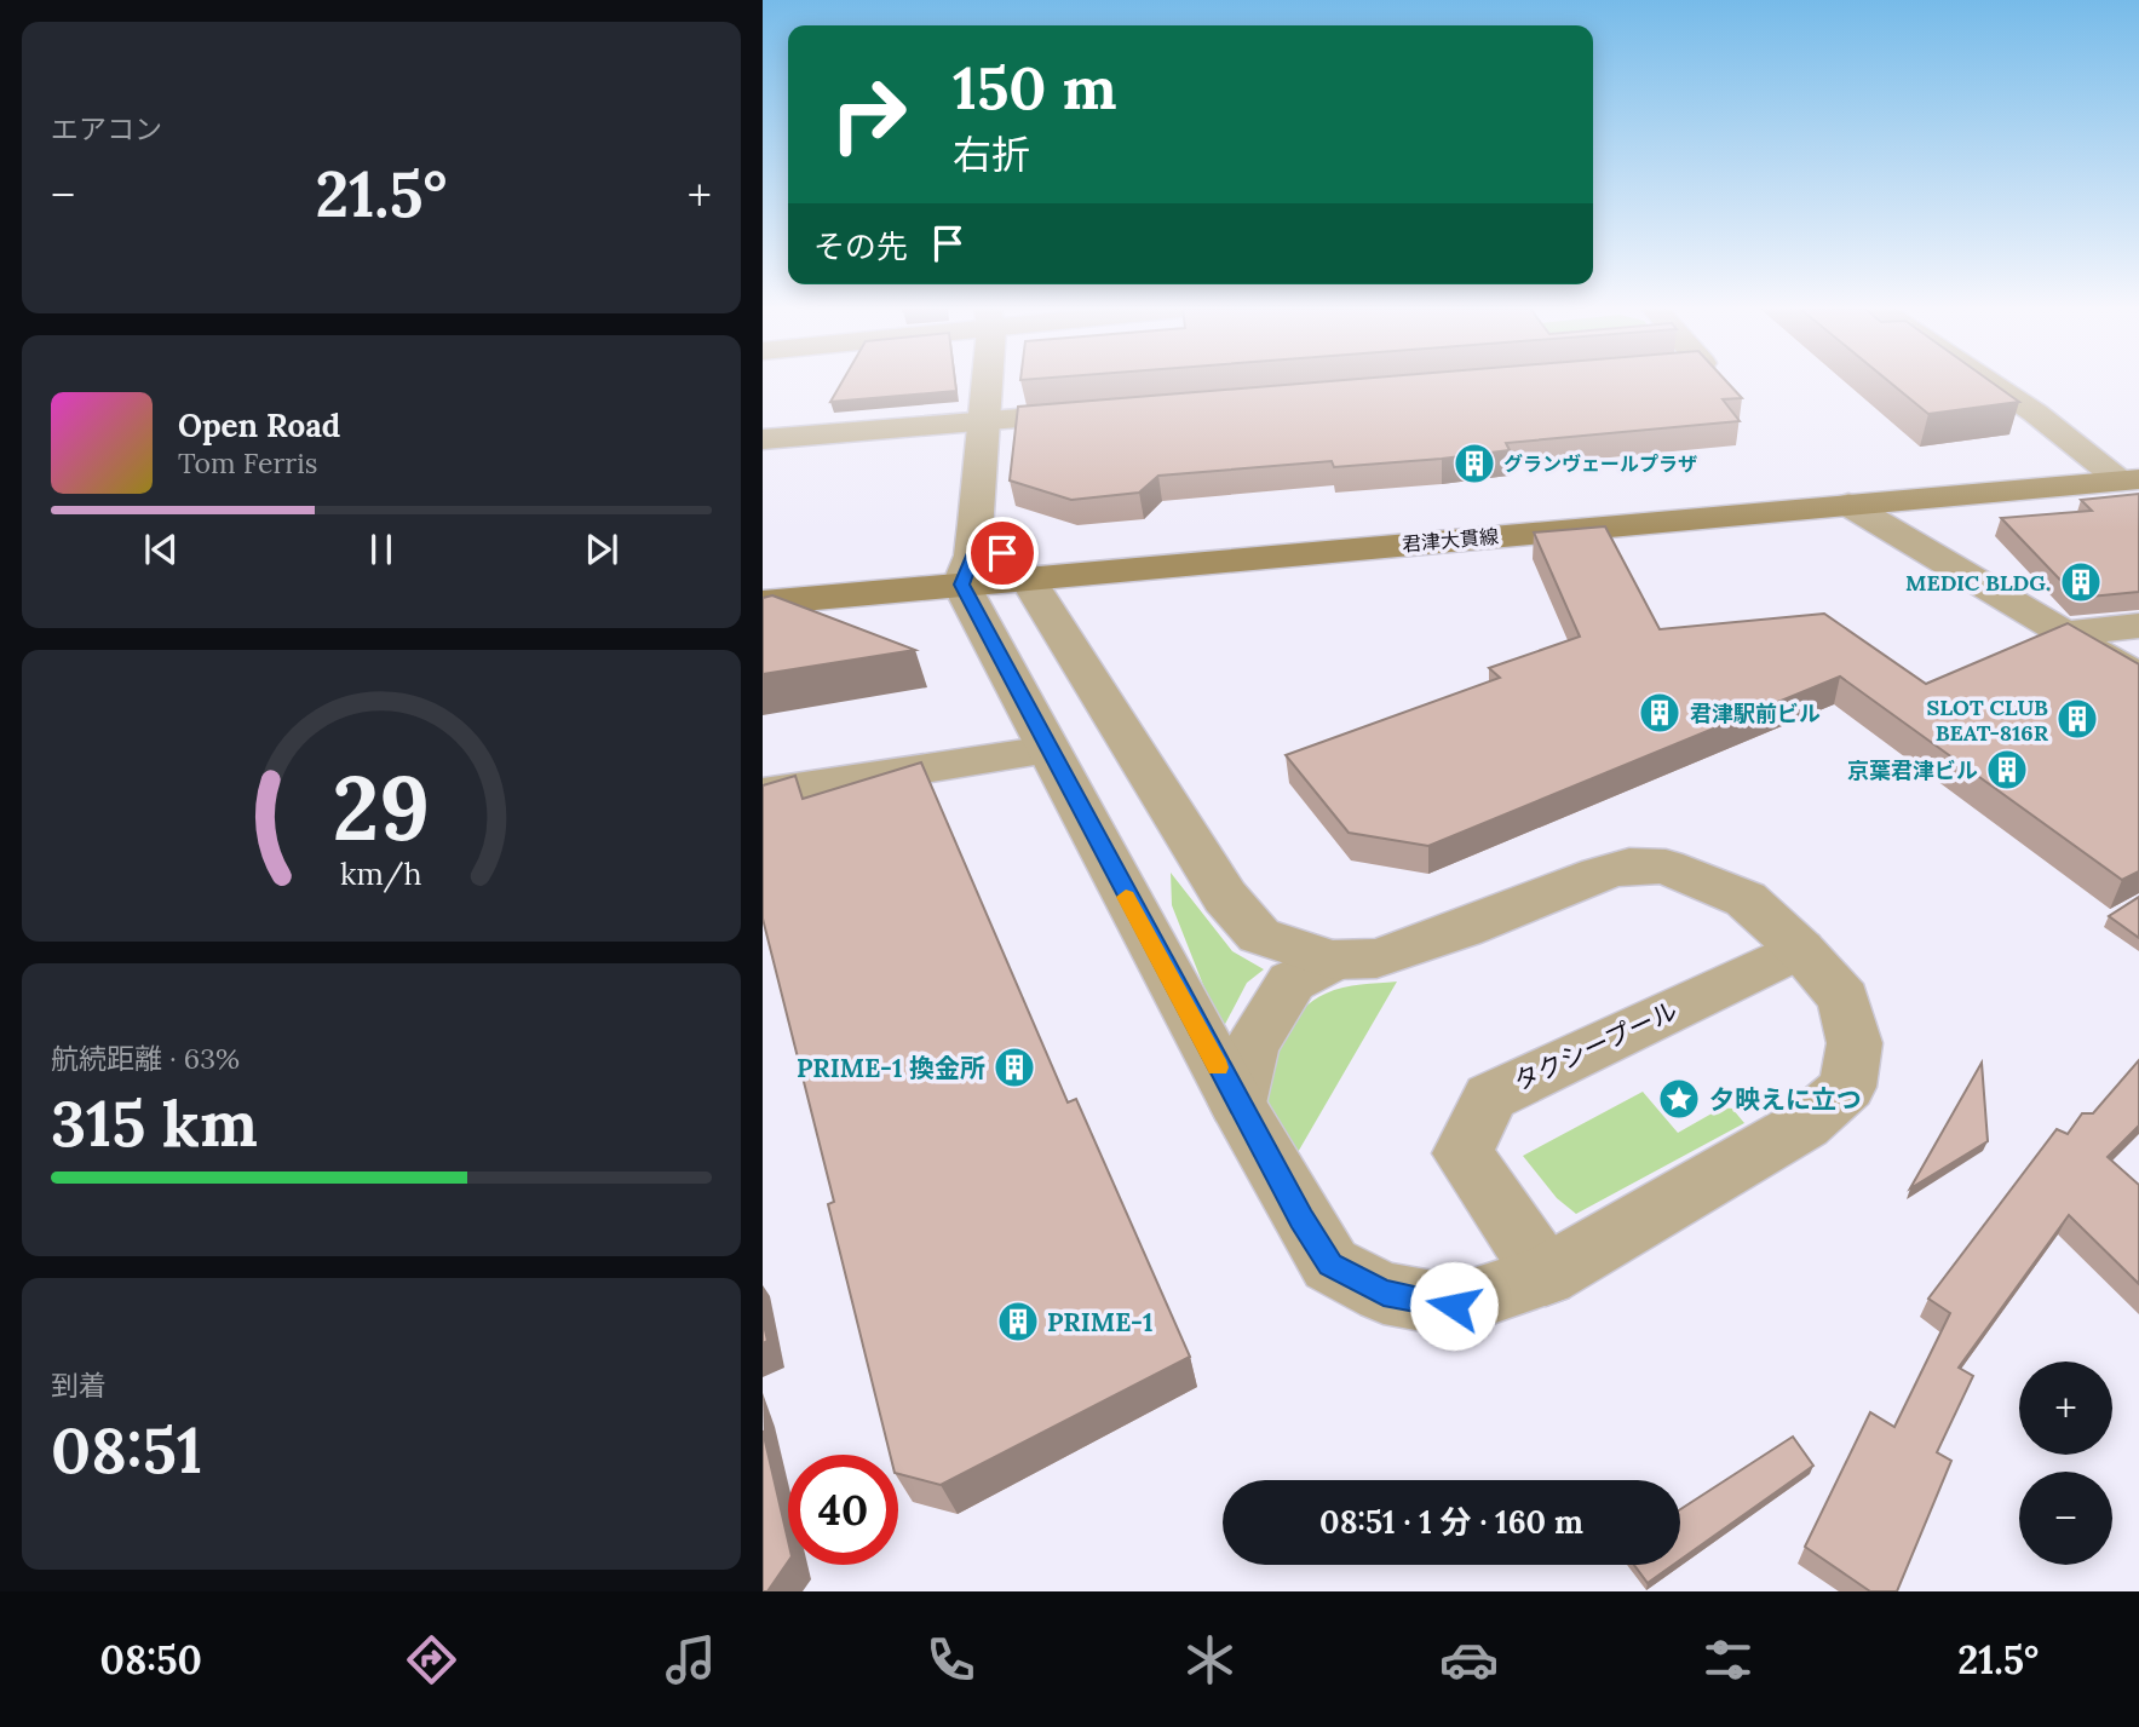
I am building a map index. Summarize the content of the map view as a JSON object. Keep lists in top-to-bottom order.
{
  "streets": {
    "main road": ["君津大貫線"],
    "street": ["タクシープール"]
  },
  "places": {
    "building": [
      "グランヴェールプラザ",
      "MEDIC BLDG.",
      "君津駅前ビル",
      "SLOT CLUB BEAT-816R",
      "京葉君津ビル",
      "PRIME-1 換金所",
      "PRIME-1"
    ],
    "place": ["夕映えに立つ"]
  },
  "page": {
    "tile": [
      "エアコン",
      ["航続距離 · 63%", "315 km"],
      ["到着", "08:51"]
    ],
    "turn": ["150 m", "右折"],
    "heat": ["−", "21.5°", "+"],
    "then": "その先",
    "song": ["Open Road", "Tom Ferris"],
    "map_buttons": ["+", "−"],
    "limit": "40",
    "trip": "08:51 · 1 分 · 160 m",
    "tabs": ["08:50", "21.5°"],
    "gauge": ["29", "km/h"]
  }
}
